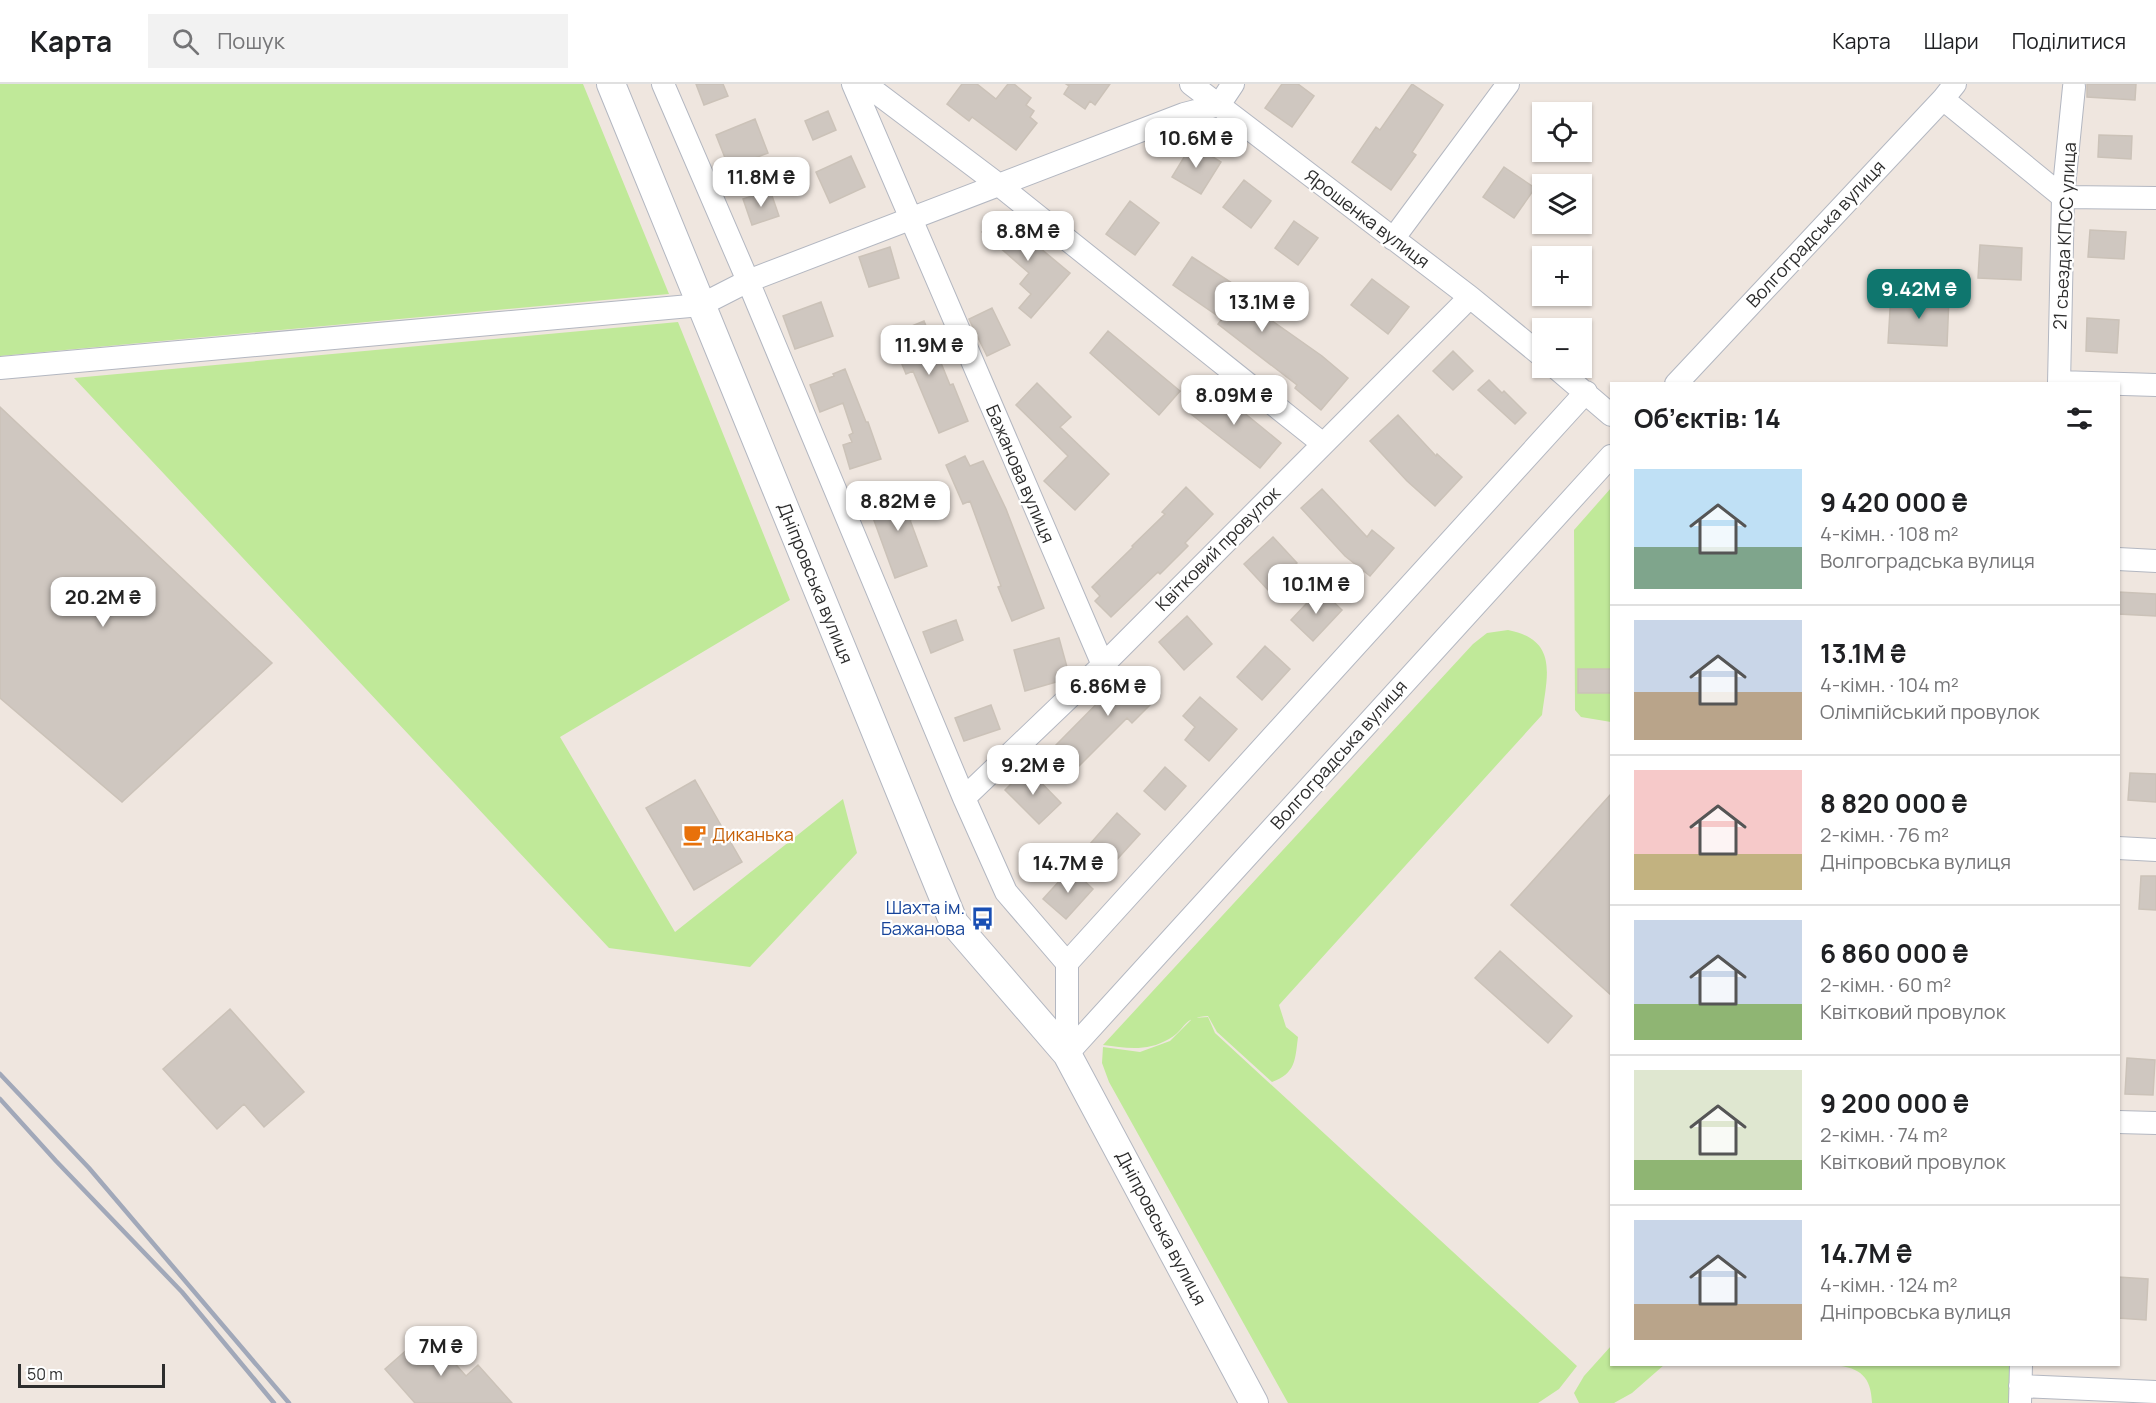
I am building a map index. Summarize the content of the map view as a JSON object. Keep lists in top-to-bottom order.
{
  "streets": {
    "street": [
      "Ярошенка вулиця",
      "Волгоградська вулиця",
      "21 съезда КПСС улица",
      "Бажанова вулиця",
      "Квітковий провулок",
      "Дніпровська вулиця"
    ]
  },
  "crossings": [
    ["Ярошенка вулиця", "Квітковий провулок"],
    ["Волгоградська вулиця", "Дніпровська вулиця"],
    ["Бажанова вулиця", "Квітковий провулок"]
  ],
  "places": {
    "cafe": ["Диканька"],
    "bus stop": ["Шахта ім. Бажанова"]
  },
  "scale_bar": "50 m",
  "page": {
    "header": "Карта",
    "search": "Пошук",
    "nav": ["Карта", "Шари", "Поділитися"],
    "map_buttons": ["+", "−"],
    "price": [
      "10.6M ₴",
      "11.8M ₴",
      "8.8M ₴",
      "9.42M ₴",
      "13.1M ₴",
      "11.9M ₴",
      "8.09M ₴",
      "8.82M ₴",
      "10.1M ₴",
      "20.2M ₴",
      "6.86M ₴",
      "9.2M ₴",
      "14.7M ₴",
      "7M ₴"
    ],
    "heading": "Об’єктів: 14",
    "list": [
      {
        "name": "9 420 000 ₴",
        "note": "4-кімн. · 108 m² · Волгоградська вулиця"
      },
      {
        "name": "13.1M ₴",
        "note": "4-кімн. · 104 m² · Олімпійський провулок"
      },
      {
        "name": "8 820 000 ₴",
        "note": "2-кімн. · 76 m² · Дніпровська вулиця"
      },
      {
        "name": "6 860 000 ₴",
        "note": "2-кімн. · 60 m² · Квітковий провулок"
      },
      {
        "name": "9 200 000 ₴",
        "note": "2-кімн. · 74 m² · Квітковий провулок"
      },
      {
        "name": "14.7M ₴",
        "note": "4-кімн. · 124 m² · Дніпровська вулиця"
      }
    ],
    "scale": "50 m"
  }
}
